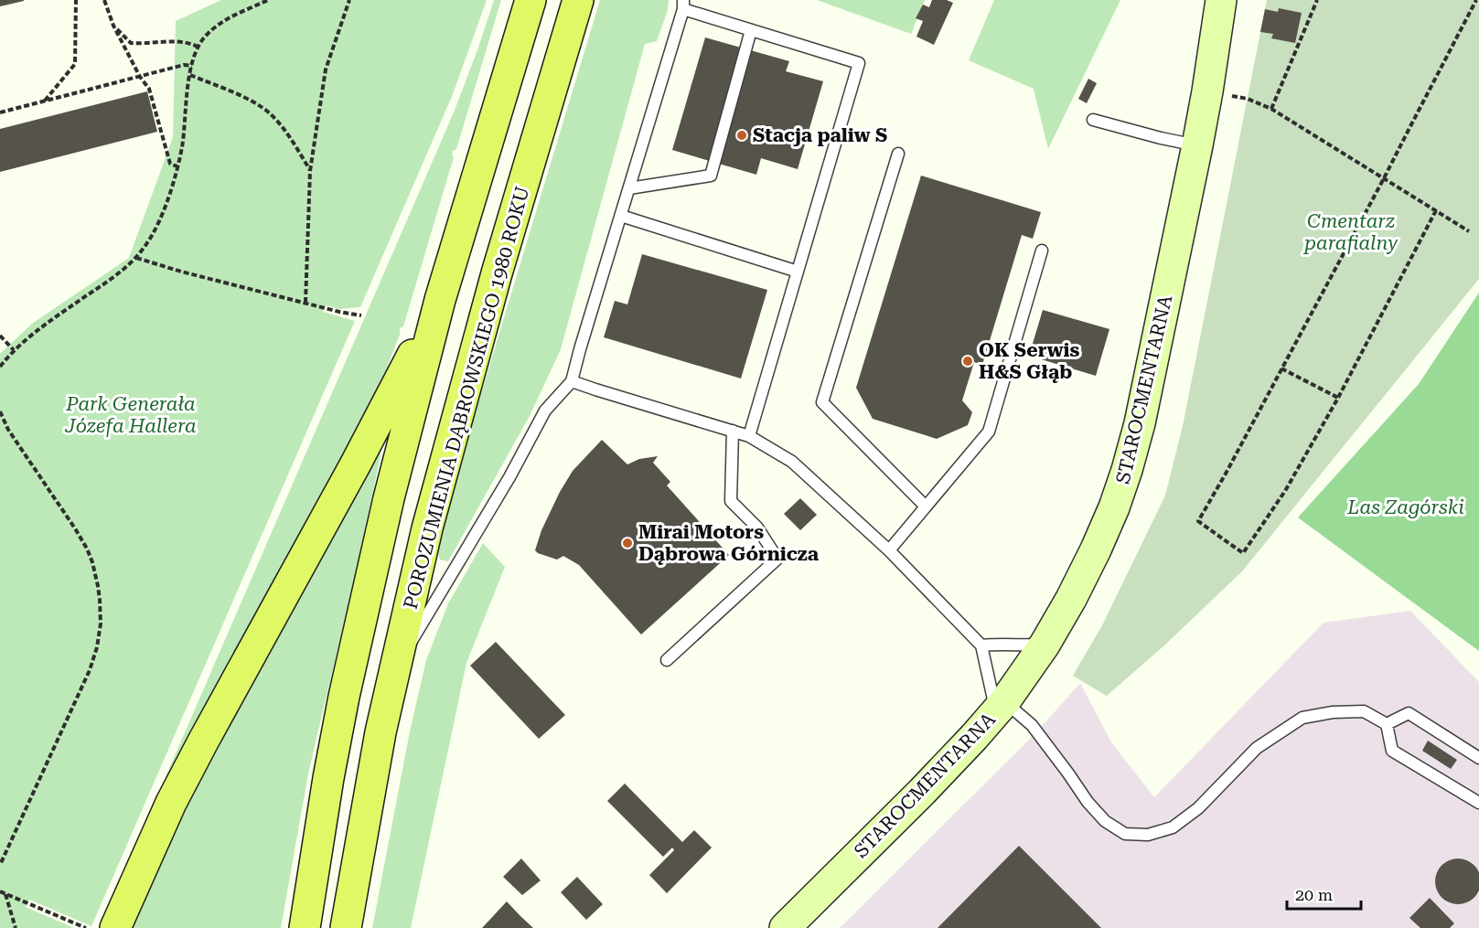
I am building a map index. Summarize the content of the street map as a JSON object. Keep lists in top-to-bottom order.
{
  "streets": {
    "main road": ["POROZUMIENIA DĄBROWSKIEGO 1980 ROKU"],
    "street": ["STAROCMENTARNA"]
  },
  "parks": ["Cmentarz parafialny", "Park Generała Józefa Hallera", "Las Zagórski"],
  "places": ["Stacja paliw S", "OK Serwis H&S Głąb", "Mirai Motors Dąbrowa Górnicza"],
  "scale_bar": "20 m"
}
